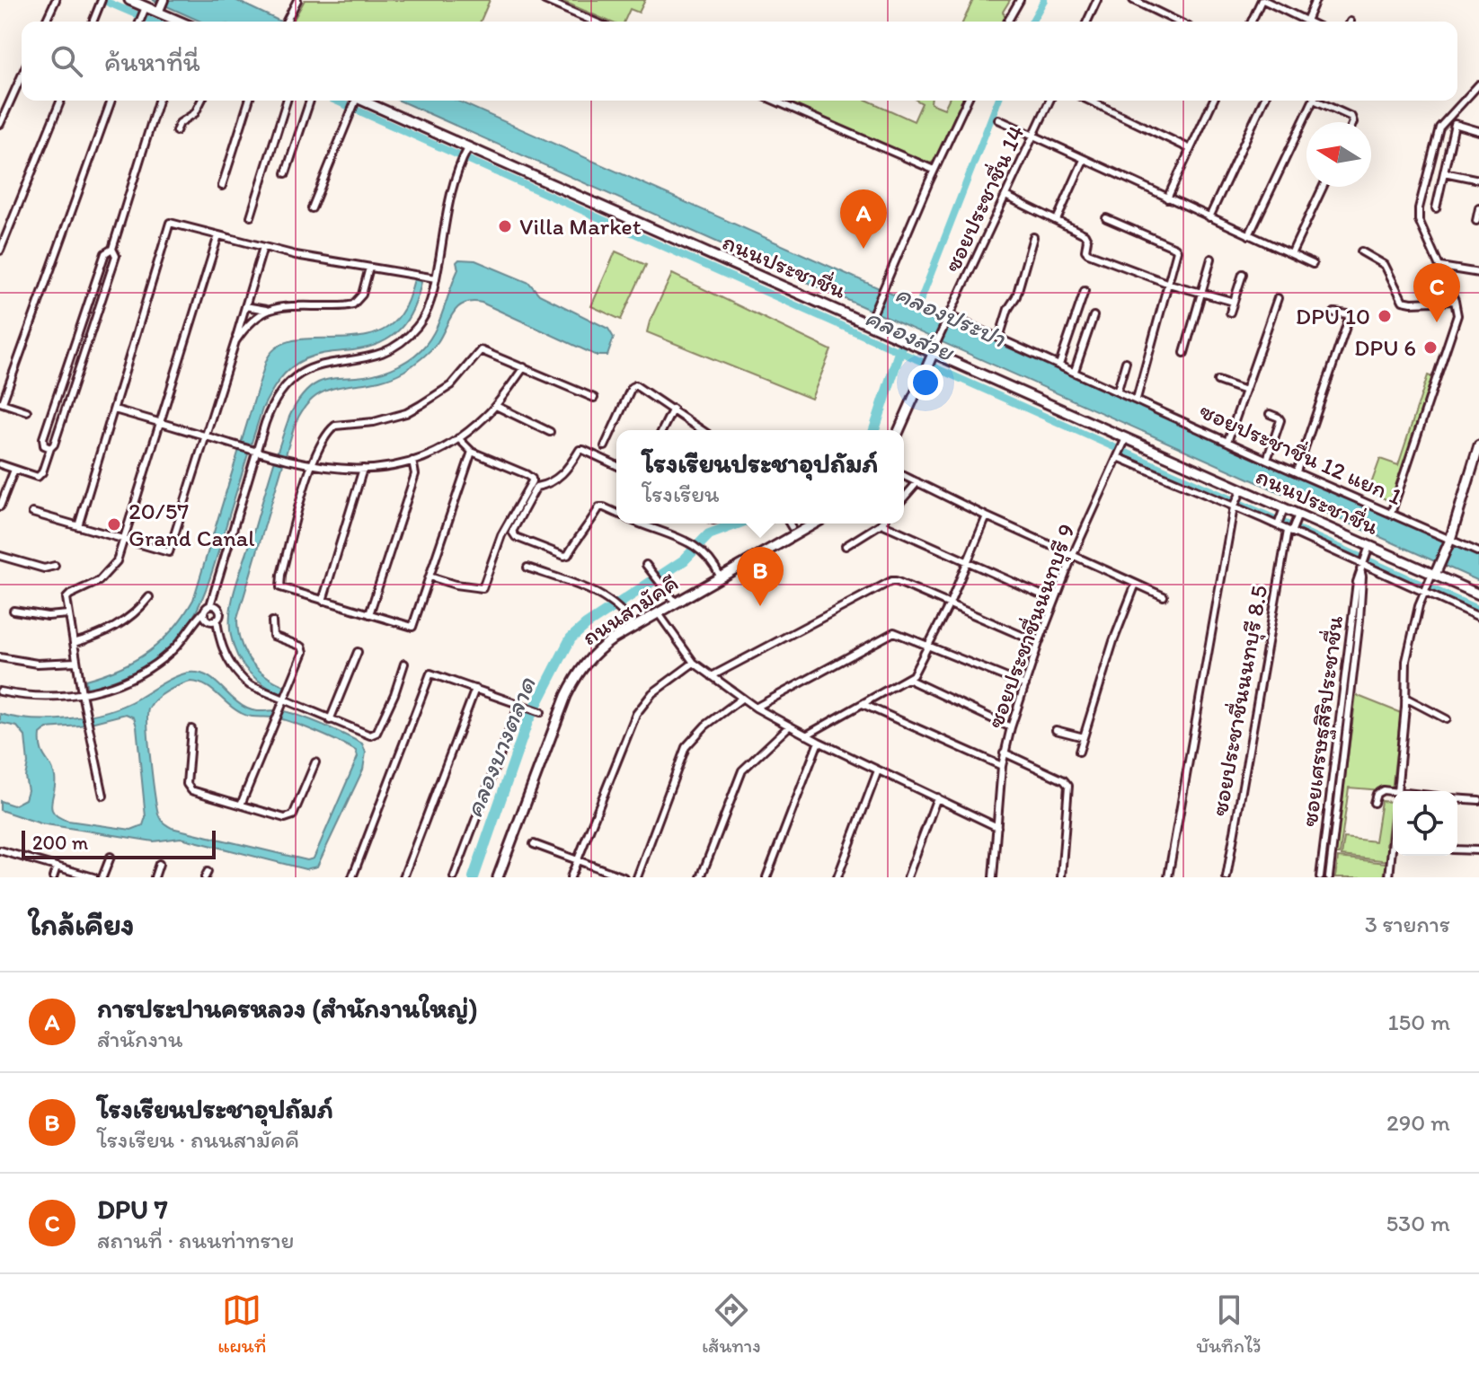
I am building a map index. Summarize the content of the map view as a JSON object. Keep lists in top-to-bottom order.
{
  "streets": {
    "main road": ["ถนนประชาชื่น", "ถนนสามัคคี"],
    "street": [
      "ซอยประชาชื่น 14",
      "ซอยประชาชื่น 12 แยก 1",
      "ซอยประชาชื่นนนทบุรี 9",
      "ซอยประชาชื่นนนทบุรี 8.5",
      "ซอยเศรษฐสิริประชาชื่น"
    ]
  },
  "crossings": [
    ["ซอยประชาชื่น 14", "ซอยประชาชื่น 12 แยก 1"],
    ["ถนนประชาชื่น", "ซอยประชาชื่นนนทบุรี 9"],
    ["ถนนประชาชื่น", "ซอยประชาชื่นนนทบุรี 8.5"],
    ["ถนนประชาชื่น", "ซอยเศรษฐสิริประชาชื่น"]
  ],
  "water": ["คลองประปา", "คลองส่วย", "คลองบางตลาด"],
  "places": [
    "Villa Market",
    "DPU 10",
    "DPU 6",
    "20/57 Grand Canal"
  ],
  "scale_bar": "200 m",
  "north": "left",
  "page": {
    "search": "ค้นหาที่นี่",
    "pins": ["A", "C", "B"],
    "popup": ["โรงเรียนประชาอุปถัมภ์", "โรงเรียน"],
    "scale": "200 m",
    "heading": ["ใกล้เคียง", "3 รายการ"],
    "list": [
      {
        "mark": "A",
        "name": "การประปานครหลวง (สำนักงานใหญ่)",
        "note": "สำนักงาน",
        "value": "150 m"
      },
      {
        "mark": "B",
        "name": "โรงเรียนประชาอุปถัมภ์",
        "note": "โรงเรียน · ถนนสามัคคี",
        "value": "290 m"
      },
      {
        "mark": "C",
        "name": "DPU 7",
        "note": "สถานที่ · ถนนท่าทราย",
        "value": "530 m"
      }
    ],
    "nav": ["แผนที่", "เส้นทาง", "บันทึกไว้"]
  }
}
